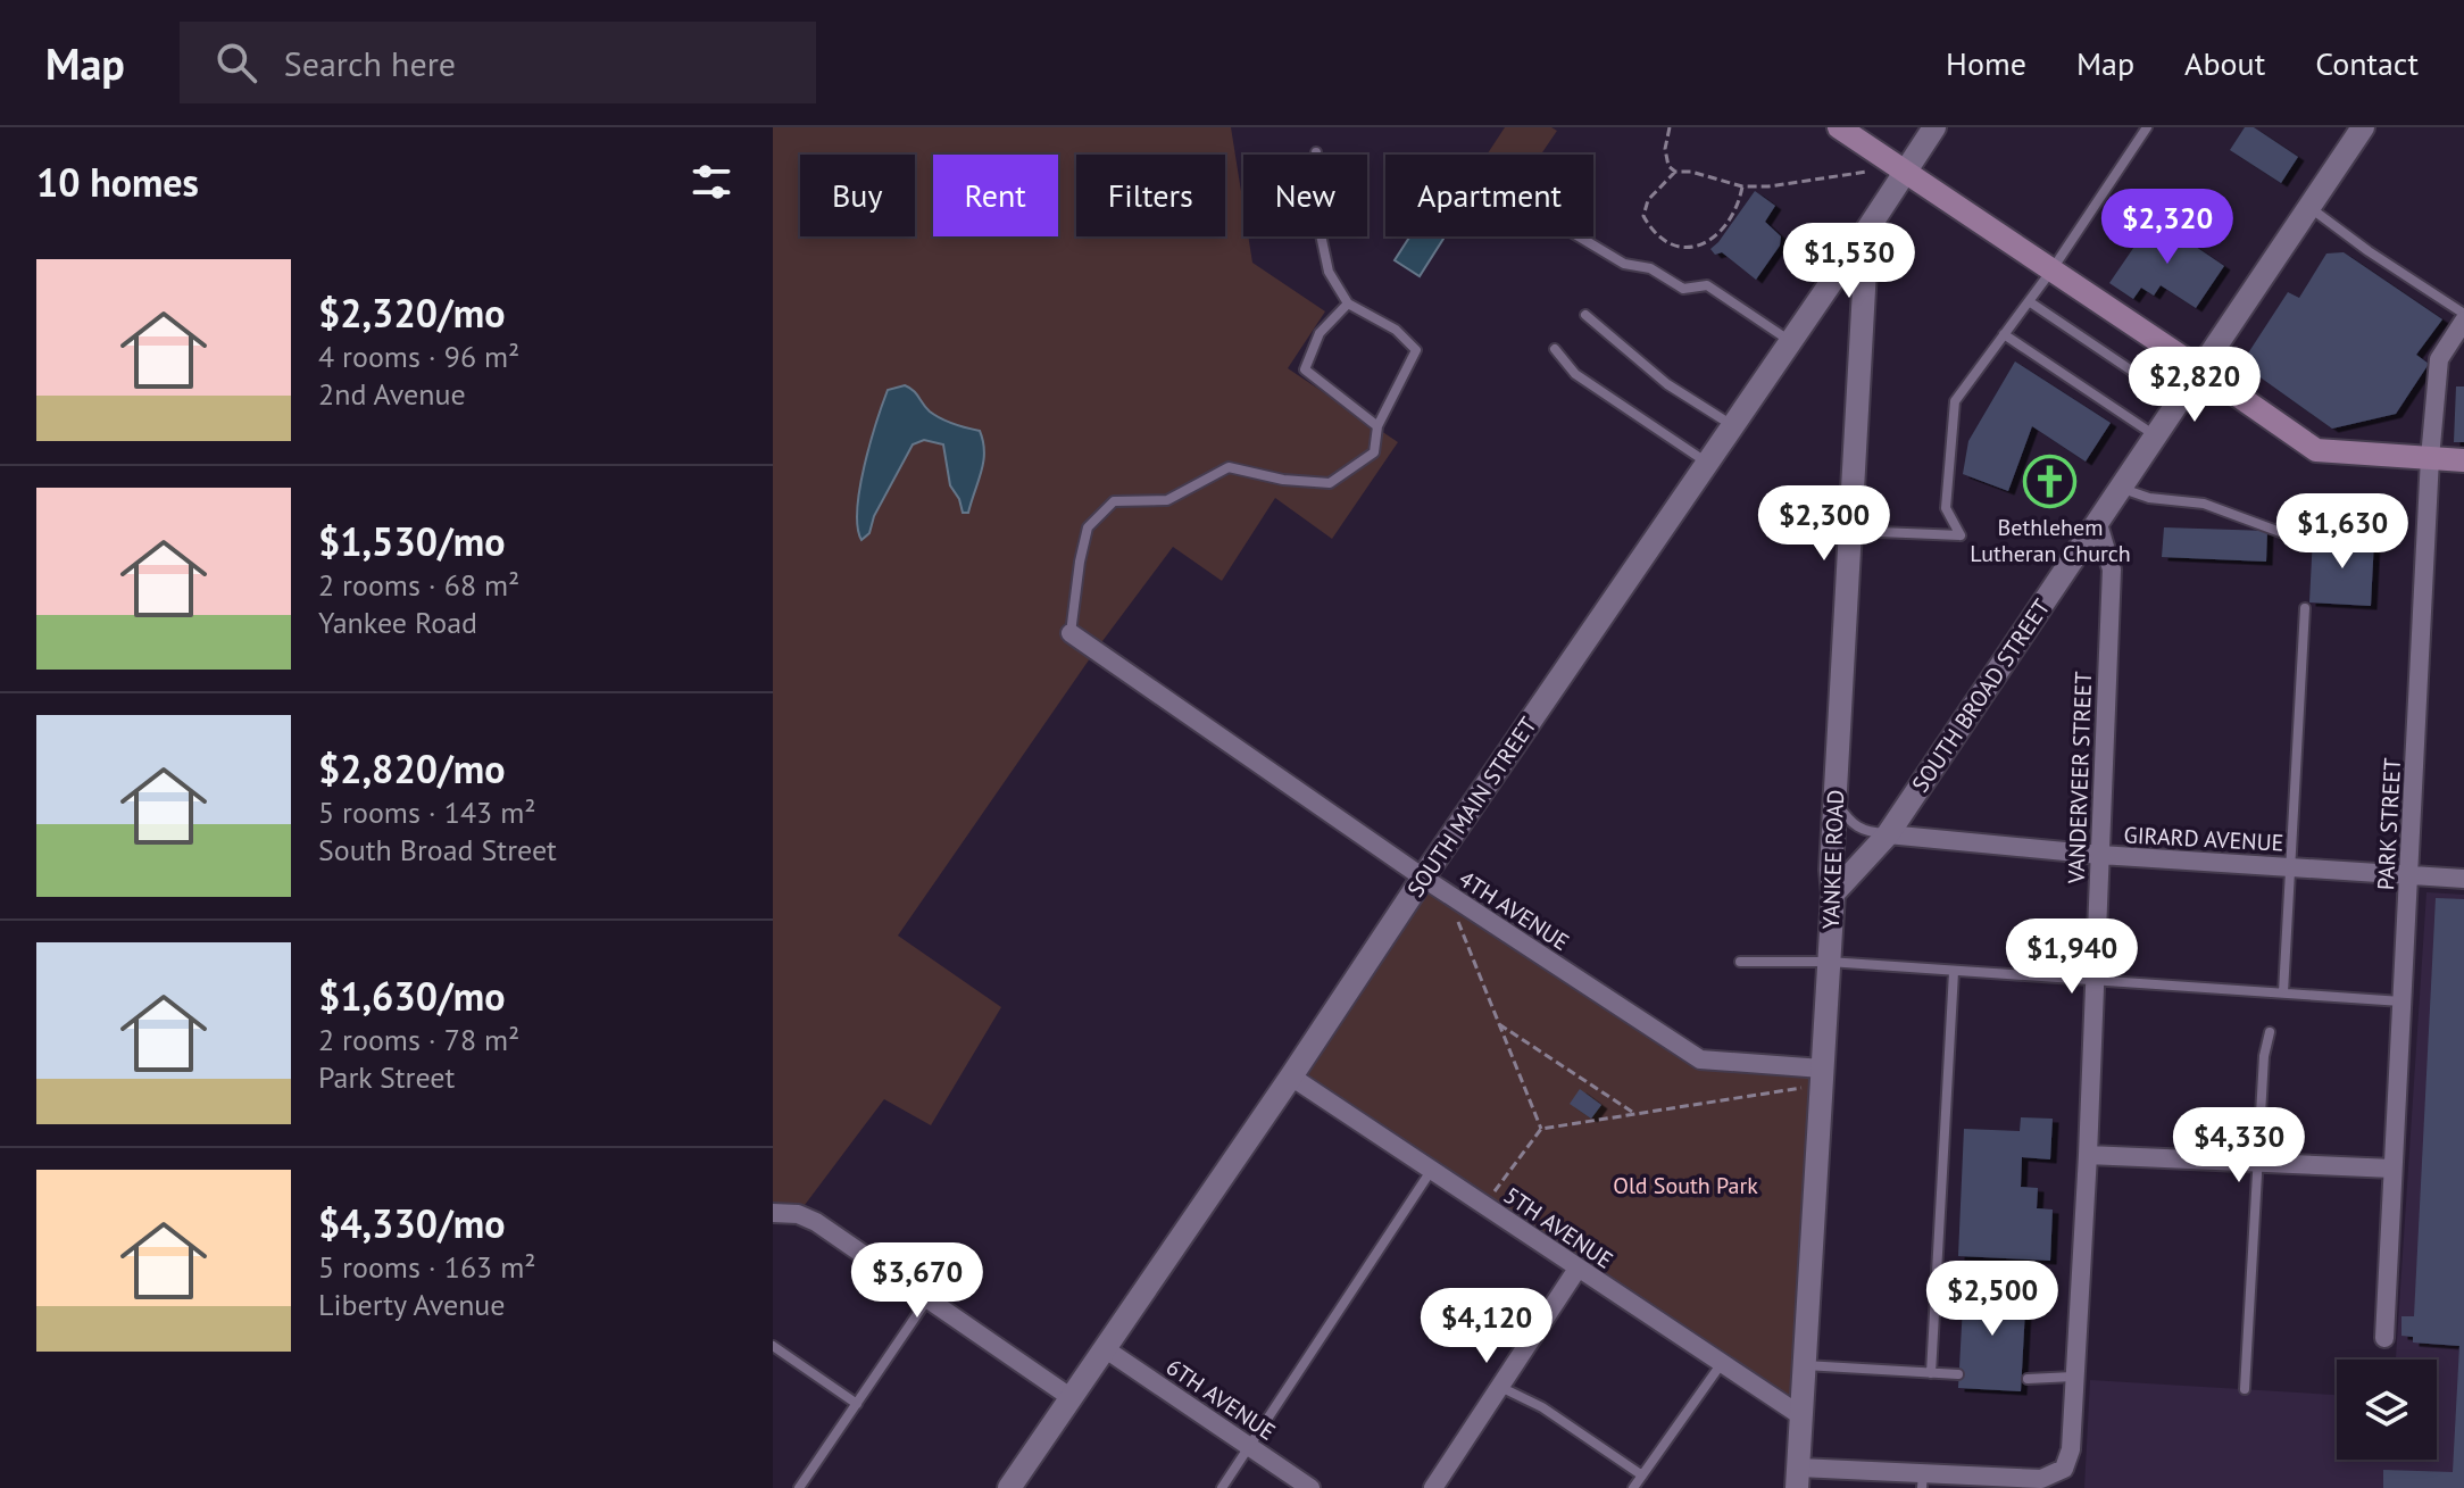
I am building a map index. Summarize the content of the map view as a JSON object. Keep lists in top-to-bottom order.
{
  "streets": {
    "street": [
      "SOUTH BROAD STREET",
      "VANDERVEER STREET",
      "SOUTH MAIN STREET",
      "PARK STREET",
      "GIRARD AVENUE",
      "YANKEE ROAD",
      "4TH AVENUE",
      "5TH AVENUE",
      "6TH AVENUE"
    ]
  },
  "crossings": [
    ["SOUTH BROAD STREET", "VANDERVEER STREET"],
    ["SOUTH BROAD STREET", "GIRARD AVENUE"],
    ["SOUTH BROAD STREET", "YANKEE ROAD"],
    ["VANDERVEER STREET", "GIRARD AVENUE"],
    ["SOUTH MAIN STREET", "YANKEE ROAD"],
    ["SOUTH MAIN STREET", "4TH AVENUE"],
    ["SOUTH MAIN STREET", "5TH AVENUE"],
    ["SOUTH MAIN STREET", "6TH AVENUE"],
    ["PARK STREET", "GIRARD AVENUE"],
    ["YANKEE ROAD", "4TH AVENUE"],
    ["YANKEE ROAD", "5TH AVENUE"]
  ],
  "parks": ["Old South Park"],
  "places": {
    "church": ["Bethlehem Lutheran Church"]
  },
  "page": {
    "header": "Map",
    "search": "Search here",
    "nav": [
      "Home",
      "Map",
      "About",
      "Contact"
    ],
    "heading": "10 homes",
    "chip": [
      "Buy",
      "Rent",
      "Filters",
      "New",
      "Apartment"
    ],
    "price": [
      "$2,320",
      "$1,530",
      "$2,820",
      "$2,300",
      "$1,630",
      "$1,940",
      "$4,330",
      "$3,670",
      "$2,500",
      "$4,120"
    ],
    "list": [
      {
        "name": "$2,320/mo",
        "note": "4 rooms · 96 m² · 2nd Avenue"
      },
      {
        "name": "$1,530/mo",
        "note": "2 rooms · 68 m² · Yankee Road"
      },
      {
        "name": "$2,820/mo",
        "note": "5 rooms · 143 m² · South Broad Street"
      },
      {
        "name": "$1,630/mo",
        "note": "2 rooms · 78 m² · Park Street"
      },
      {
        "name": "$4,330/mo",
        "note": "5 rooms · 163 m² · Liberty Avenue"
      }
    ]
  }
}
